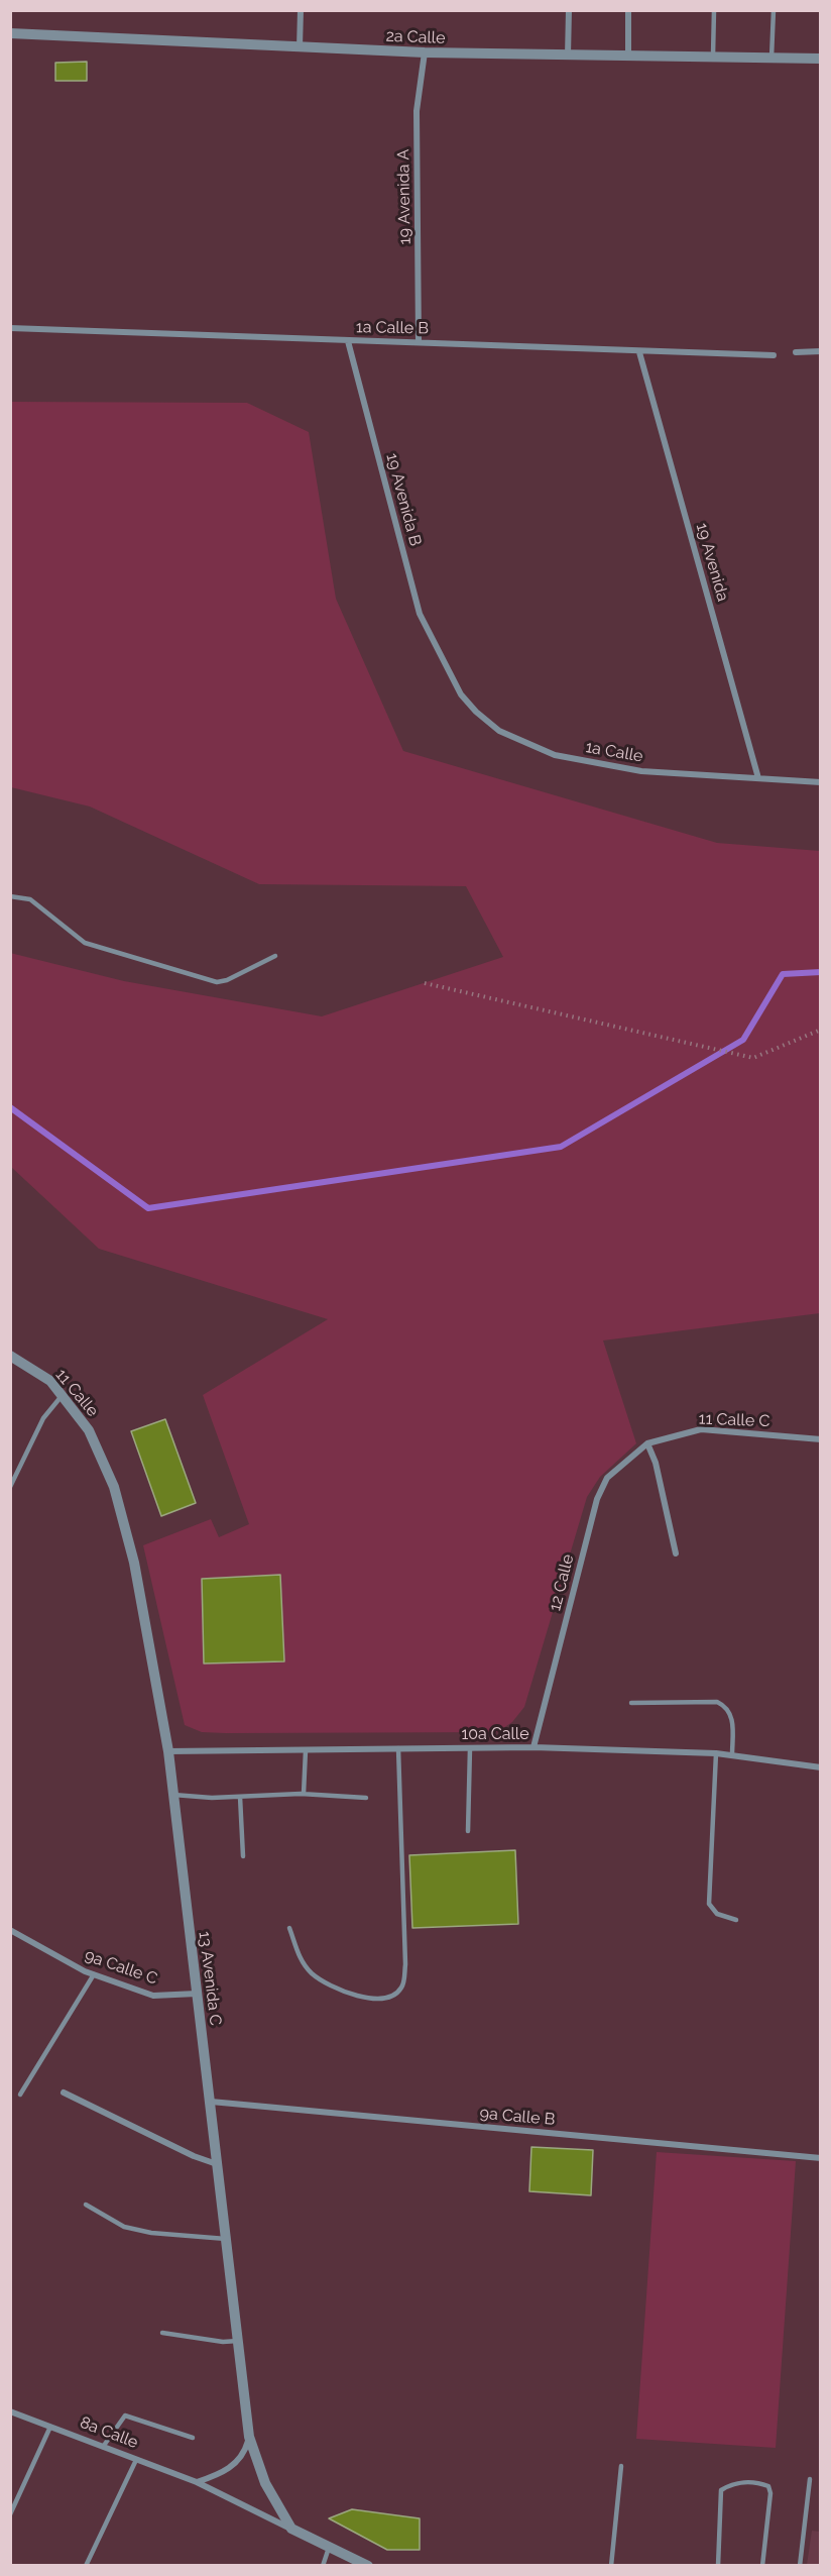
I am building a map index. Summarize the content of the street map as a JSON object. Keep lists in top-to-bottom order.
{
  "streets": {
    "street": [
      "2a Calle",
      "19 Avenida A",
      "1a Calle B",
      "19 Avenida B",
      "19 Avenida",
      "1a Calle",
      "11 Calle",
      "11 Calle C",
      "12 Calle",
      "10a Calle",
      "9a Calle C",
      "13 Avenida C",
      "9a Calle B",
      "8a Calle"
    ]
  },
  "crossings": [
    ["2a Calle", "19 Avenida A"],
    ["19 Avenida A", "1a Calle B"],
    ["1a Calle B", "19 Avenida B"],
    ["1a Calle B", "19 Avenida"],
    ["19 Avenida B", "1a Calle"],
    ["19 Avenida", "1a Calle"],
    ["11 Calle", "13 Avenida C"],
    ["11 Calle C", "12 Calle"],
    ["12 Calle", "10a Calle"],
    ["10a Calle", "13 Avenida C"],
    ["9a Calle C", "13 Avenida C"],
    ["13 Avenida C", "9a Calle B"],
    ["13 Avenida C", "8a Calle"]
  ]
}
